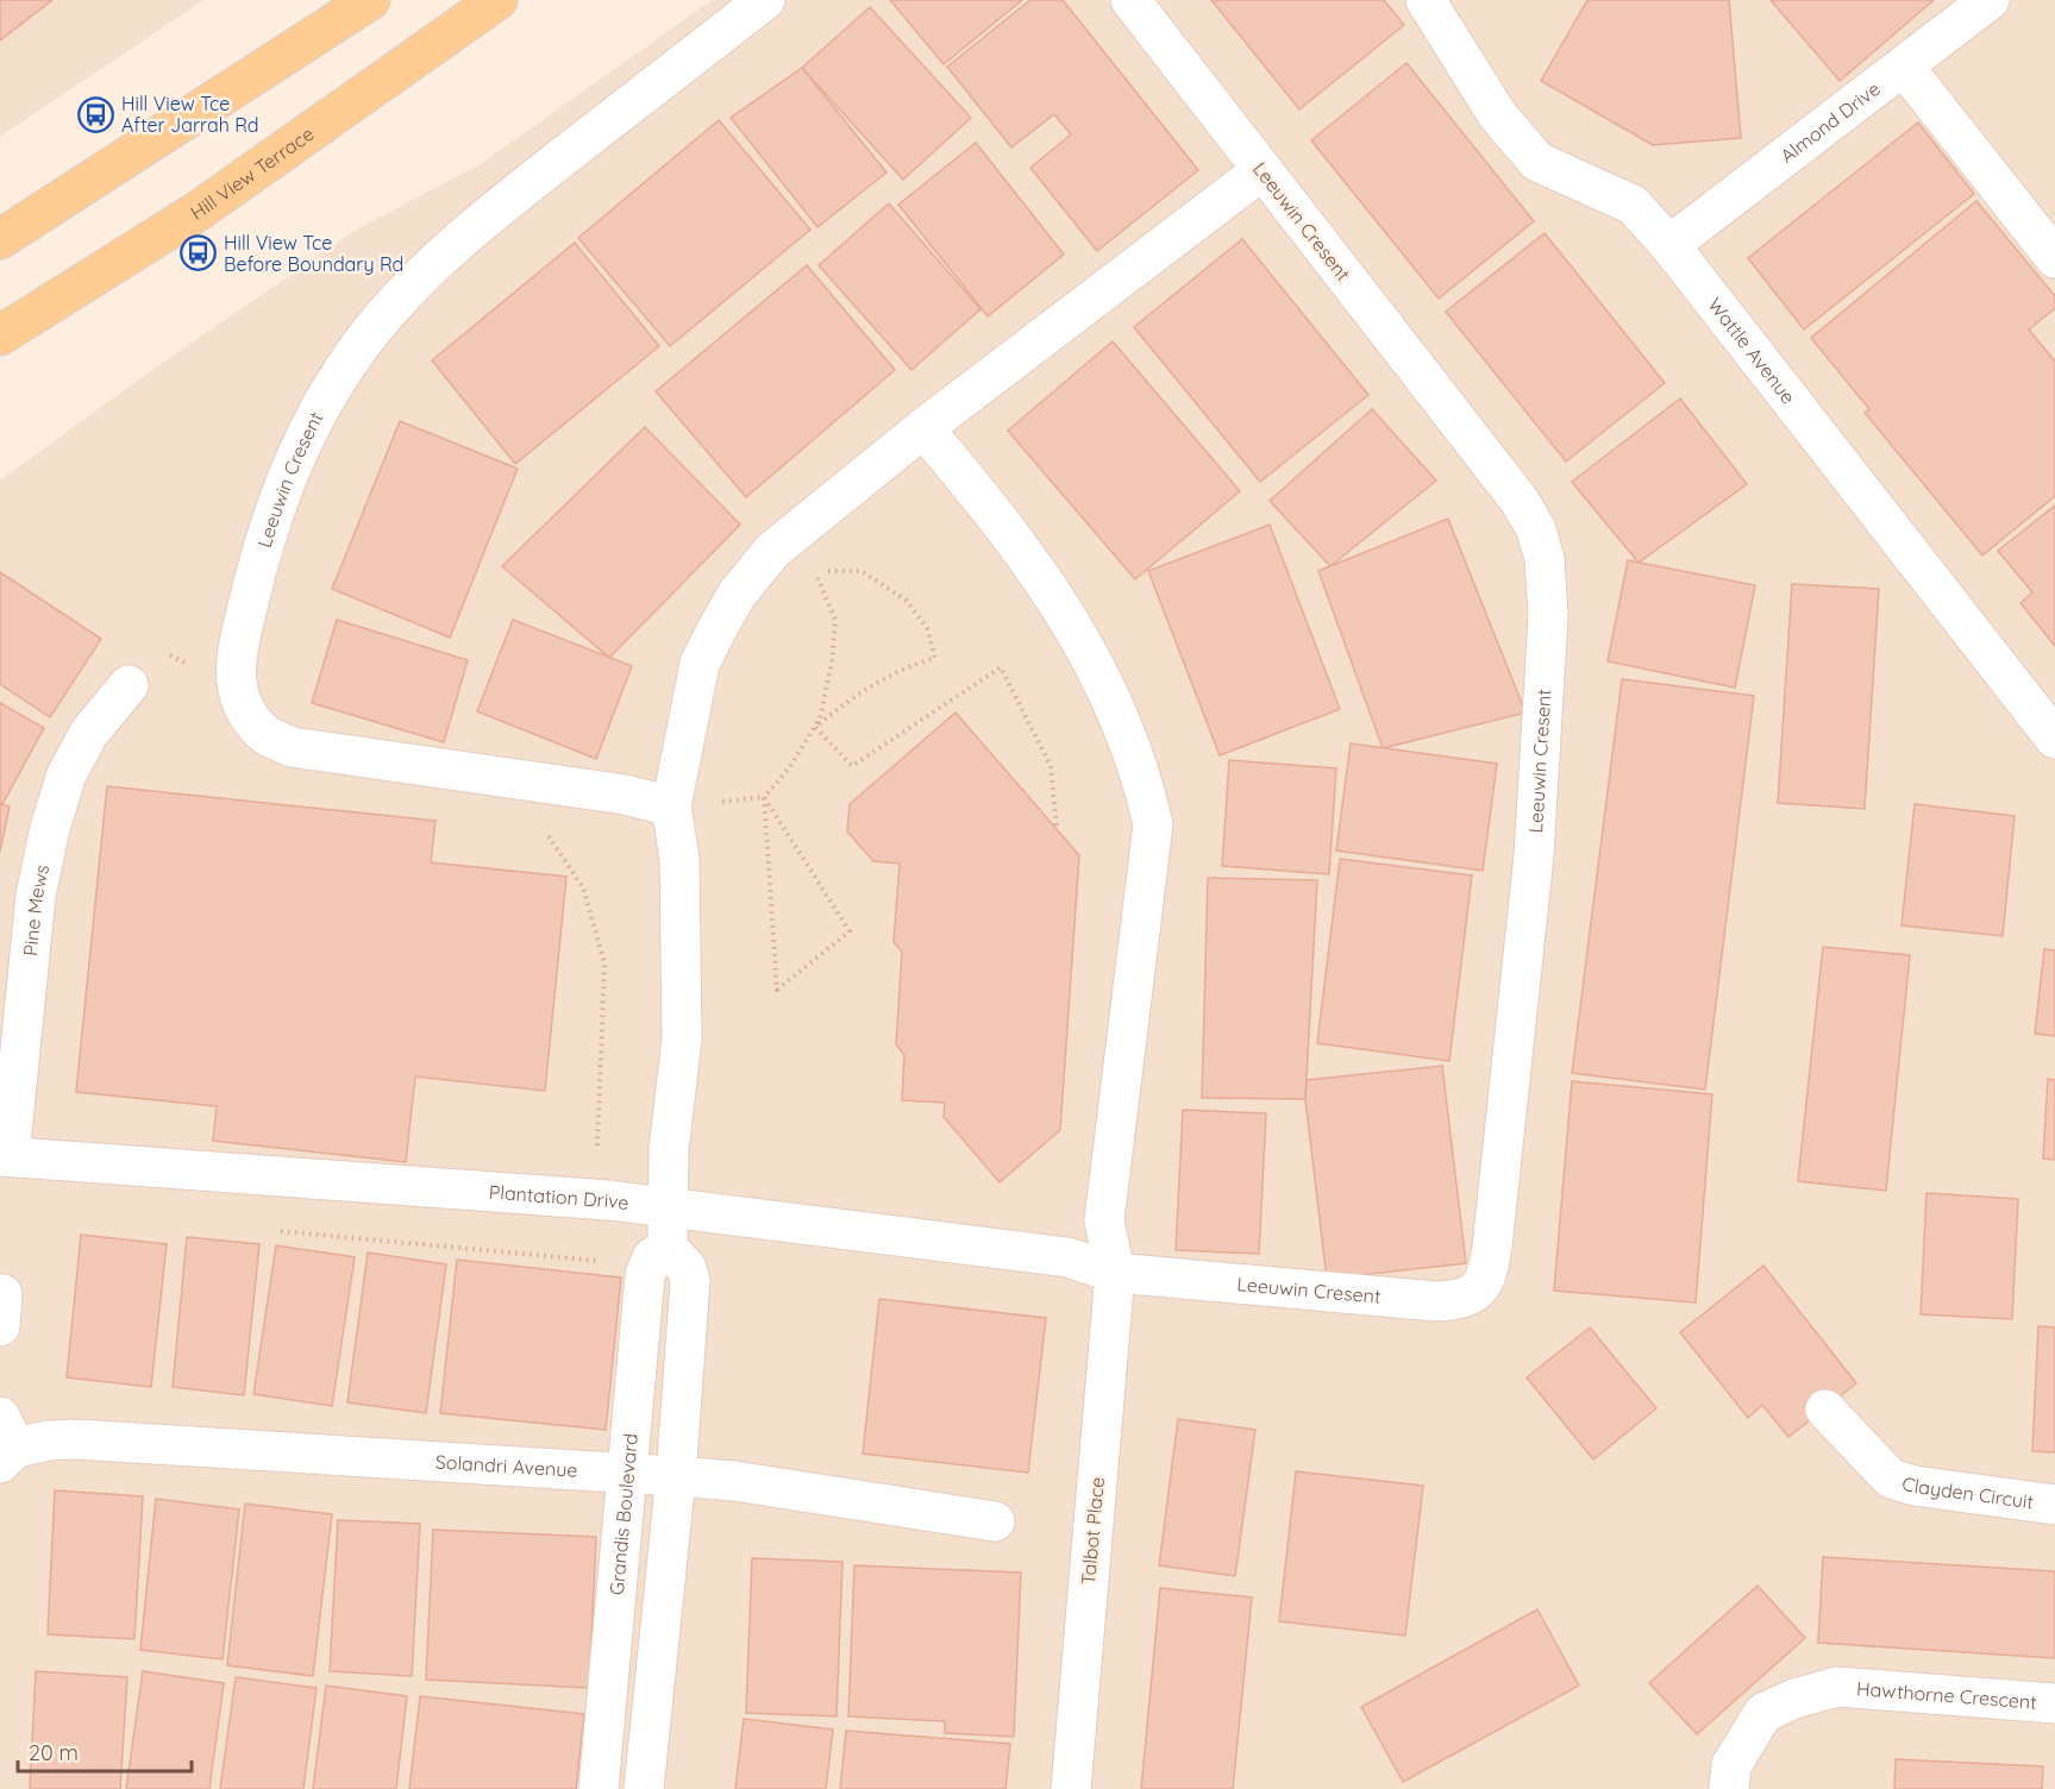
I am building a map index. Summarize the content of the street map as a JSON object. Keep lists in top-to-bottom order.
{
  "streets": {
    "main road": ["Hill View Terrace"],
    "street": [
      "Almond Drive",
      "Leeuwin Cresent",
      "Wattle Avenue",
      "Pine Mews",
      "Plantation Drive",
      "Solandri Avenue",
      "Clayden Circuit",
      "Grandis Boulevard",
      "Talbot Place",
      "Hawthorne Crescent"
    ]
  },
  "crossings": [
    ["Almond Drive", "Wattle Avenue"],
    ["Leeuwin Cresent", "Plantation Drive"],
    ["Leeuwin Cresent", "Grandis Boulevard"],
    ["Leeuwin Cresent", "Talbot Place"],
    ["Pine Mews", "Plantation Drive"],
    ["Plantation Drive", "Grandis Boulevard"],
    ["Plantation Drive", "Talbot Place"],
    ["Solandri Avenue", "Grandis Boulevard"]
  ],
  "places": {
    "bus stop": ["Hill View Tce After Jarrah Rd", "Hill View Tce Before Boundary Rd"]
  },
  "scale_bar": "20 m"
}
